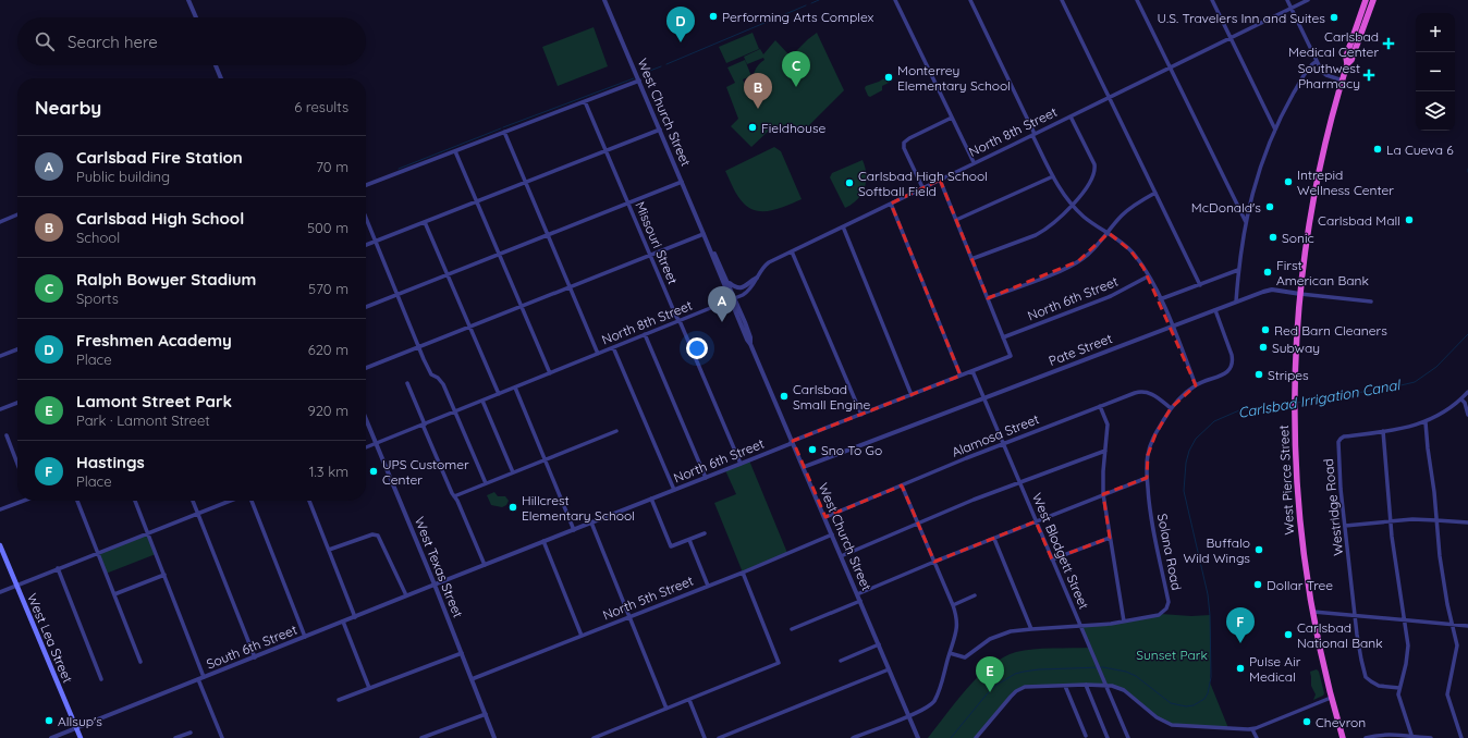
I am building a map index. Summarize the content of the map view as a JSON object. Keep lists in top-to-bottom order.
{
  "streets": {
    "highway": ["West Pierce Street"],
    "main road": ["West Lea Street"],
    "street": [
      "West Church Street",
      "North 8th Street",
      "Missouri Street",
      "North 6th Street",
      "Pate Street",
      "Alamosa Street",
      "Westridge Road",
      "West Blodgett Street",
      "Solana Road",
      "West Texas Street",
      "North 5th Street",
      "South 6th Street"
    ]
  },
  "crossings": [
    ["West Church Street", "North 8th Street"],
    ["West Church Street", "North 6th Street"],
    ["West Church Street", "Pate Street"],
    ["West Church Street", "Alamosa Street"],
    ["West Church Street", "North 5th Street"],
    ["North 8th Street", "Missouri Street"],
    ["North 8th Street", "West Texas Street"],
    ["Missouri Street", "North 6th Street"],
    ["North 6th Street", "West Blodgett Street"],
    ["North 6th Street", "West Texas Street"],
    ["North 6th Street", "South 6th Street"],
    ["Pate Street", "West Pierce Street"],
    ["Pate Street", "West Blodgett Street"],
    ["Pate Street", "Solana Road"],
    ["Alamosa Street", "West Blodgett Street"],
    ["Alamosa Street", "Solana Road"],
    ["West Blodgett Street", "Solana Road"],
    ["West Texas Street", "North 5th Street"],
    ["West Texas Street", "South 6th Street"],
    ["West Lea Street", "South 6th Street"]
  ],
  "water": ["Carlsbad Irrigation Canal"],
  "parks": ["Sunset Park"],
  "places": {
    "other": [
      "Performing Arts Complex",
      "U.S. Travelers Inn and Suites",
      "Monterrey Elementary School",
      "Fieldhouse",
      "La Cueva 6",
      "Intrepid Wellness Center",
      "Carlsbad High School Softball Field",
      "McDonald's",
      "Carlsbad Mall",
      "Sonic",
      "First American Bank",
      "Red Barn Cleaners",
      "Subway",
      "Stripes",
      "Carlsbad Small Engine",
      "Sno To Go",
      "UPS Customer Center",
      "Hillcrest Elementary School",
      "Buffalo Wild Wings",
      "Dollar Tree",
      "Carlsbad National Bank",
      "Pulse Air Medical",
      "Allsup's",
      "Chevron"
    ],
    "health": ["Carlsbad Medical Center", "Southwest Pharmacy"]
  },
  "page": {
    "pins": [
      "D",
      "C",
      "B",
      "A",
      "F",
      "E"
    ],
    "map_buttons": ["+", "−"],
    "search": "Search here",
    "heading": ["Nearby", "6 results"],
    "list": [
      {
        "mark": "A",
        "name": "Carlsbad Fire Station",
        "note": "Public building",
        "value": "70 m"
      },
      {
        "mark": "B",
        "name": "Carlsbad High School",
        "note": "School",
        "value": "500 m"
      },
      {
        "mark": "C",
        "name": "Ralph Bowyer Stadium",
        "note": "Sports",
        "value": "570 m"
      },
      {
        "mark": "D",
        "name": "Freshmen Academy",
        "note": "Place",
        "value": "620 m"
      },
      {
        "mark": "E",
        "name": "Lamont Street Park",
        "note": "Park · Lamont Street",
        "value": "920 m"
      },
      {
        "mark": "F",
        "name": "Hastings",
        "note": "Place",
        "value": "1.3 km"
      }
    ]
  }
}
